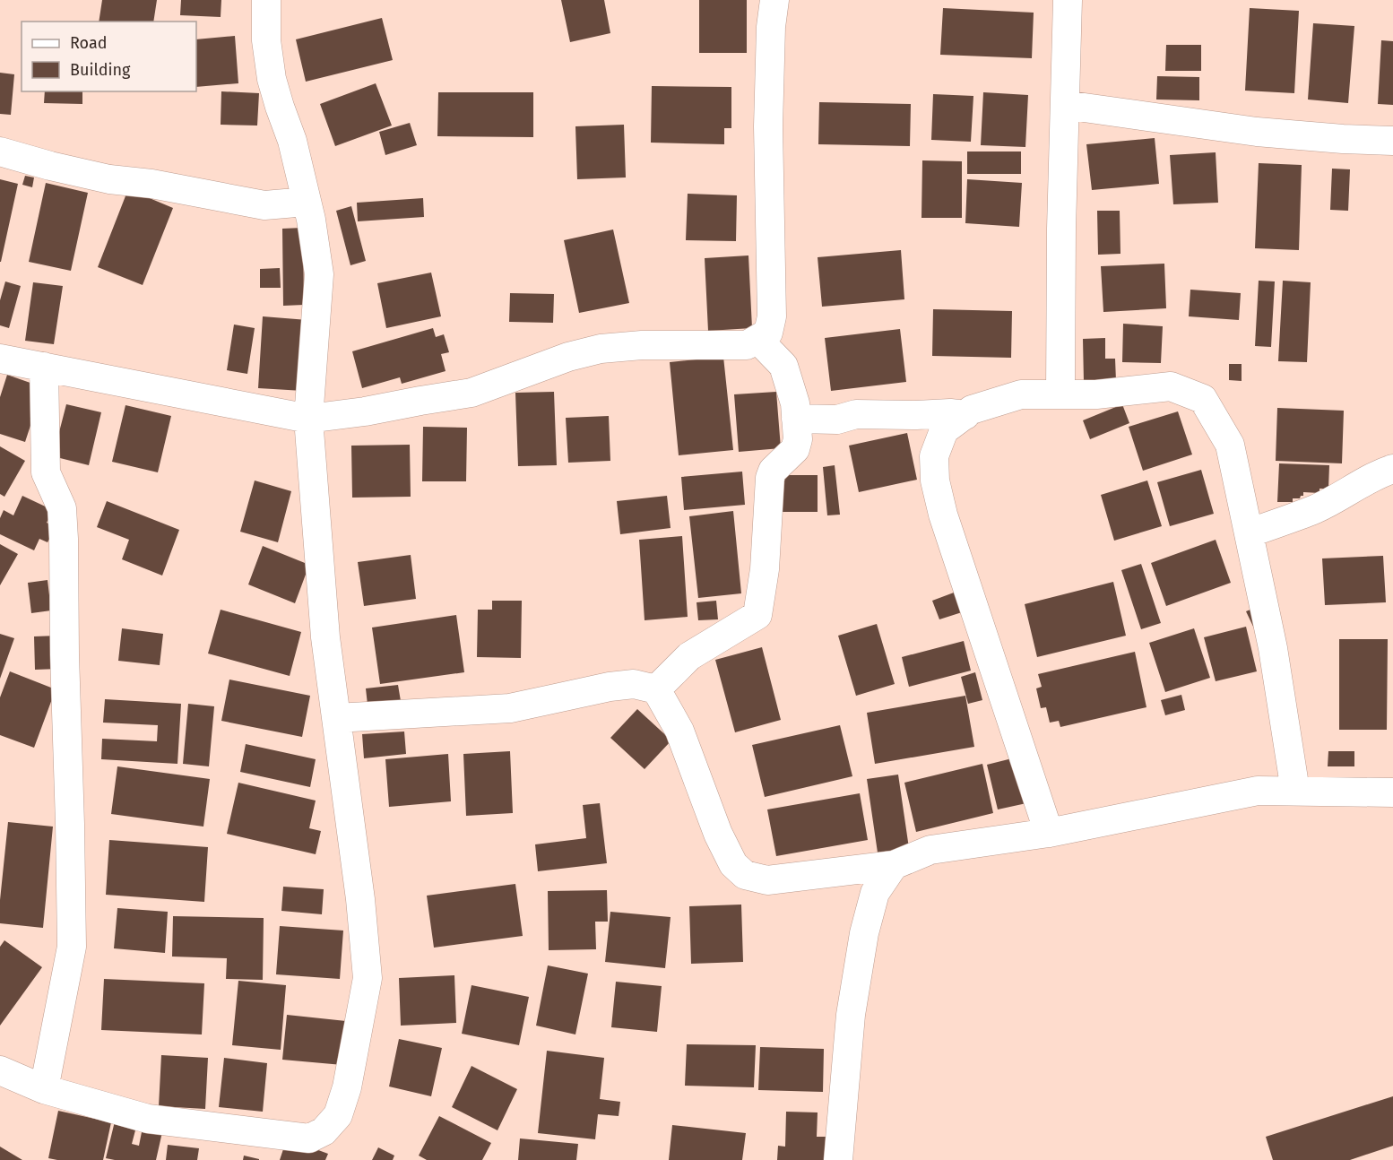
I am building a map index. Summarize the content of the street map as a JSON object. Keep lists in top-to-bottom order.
{
  "legend": ["Road", "Building"]
}
